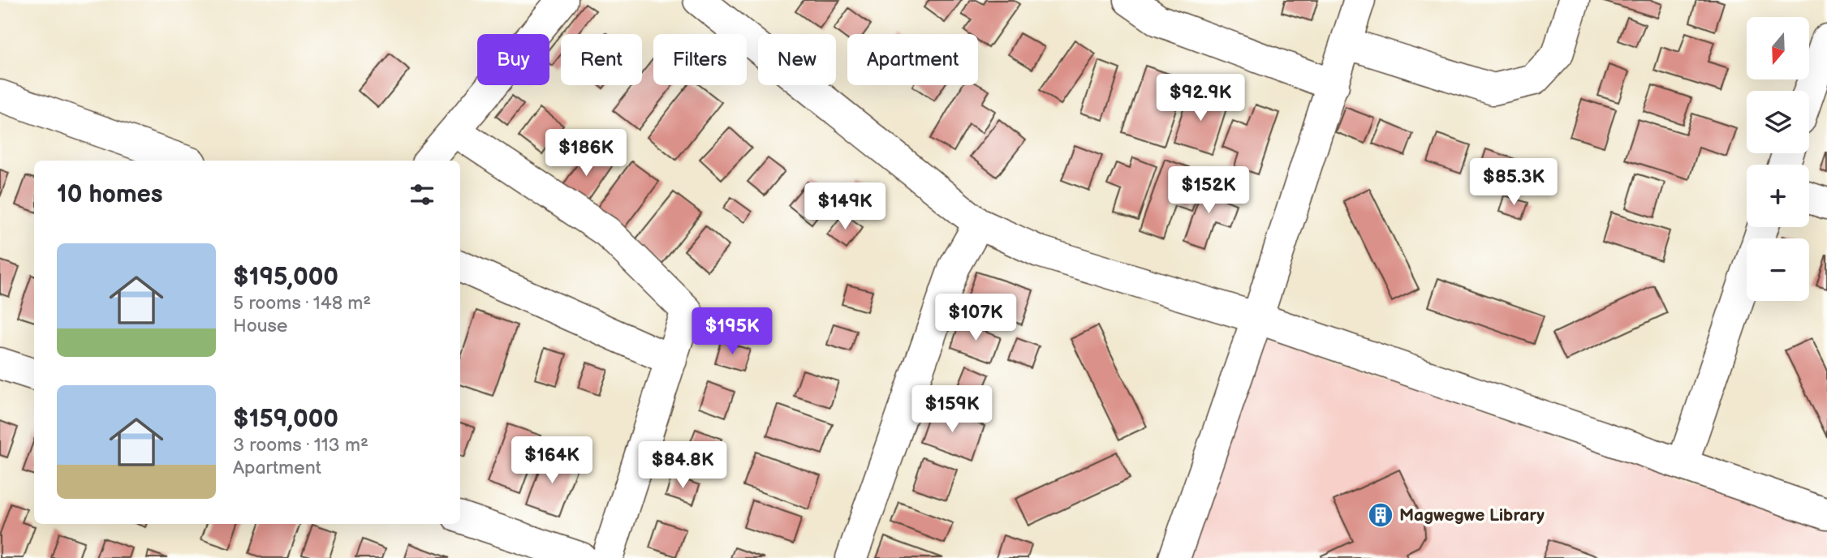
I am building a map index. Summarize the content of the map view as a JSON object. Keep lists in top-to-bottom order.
{
  "places": {
    "building": ["Magwegwe Library"]
  },
  "north": "bottom",
  "page": {
    "map_buttons": ["+", "−"],
    "chip": [
      "Buy",
      "Rent",
      "Filters",
      "New",
      "Apartment"
    ],
    "price": [
      "$92.9K",
      "$186K",
      "$85.3K",
      "$152K",
      "$149K",
      "$107K",
      "$195K",
      "$159K",
      "$164K",
      "$84.8K"
    ],
    "heading": "10 homes",
    "list": [
      {
        "name": "$195,000",
        "note": "5 rooms · 148 m² · House"
      },
      {
        "name": "$159,000",
        "note": "3 rooms · 113 m² · Apartment"
      }
    ]
  }
}
